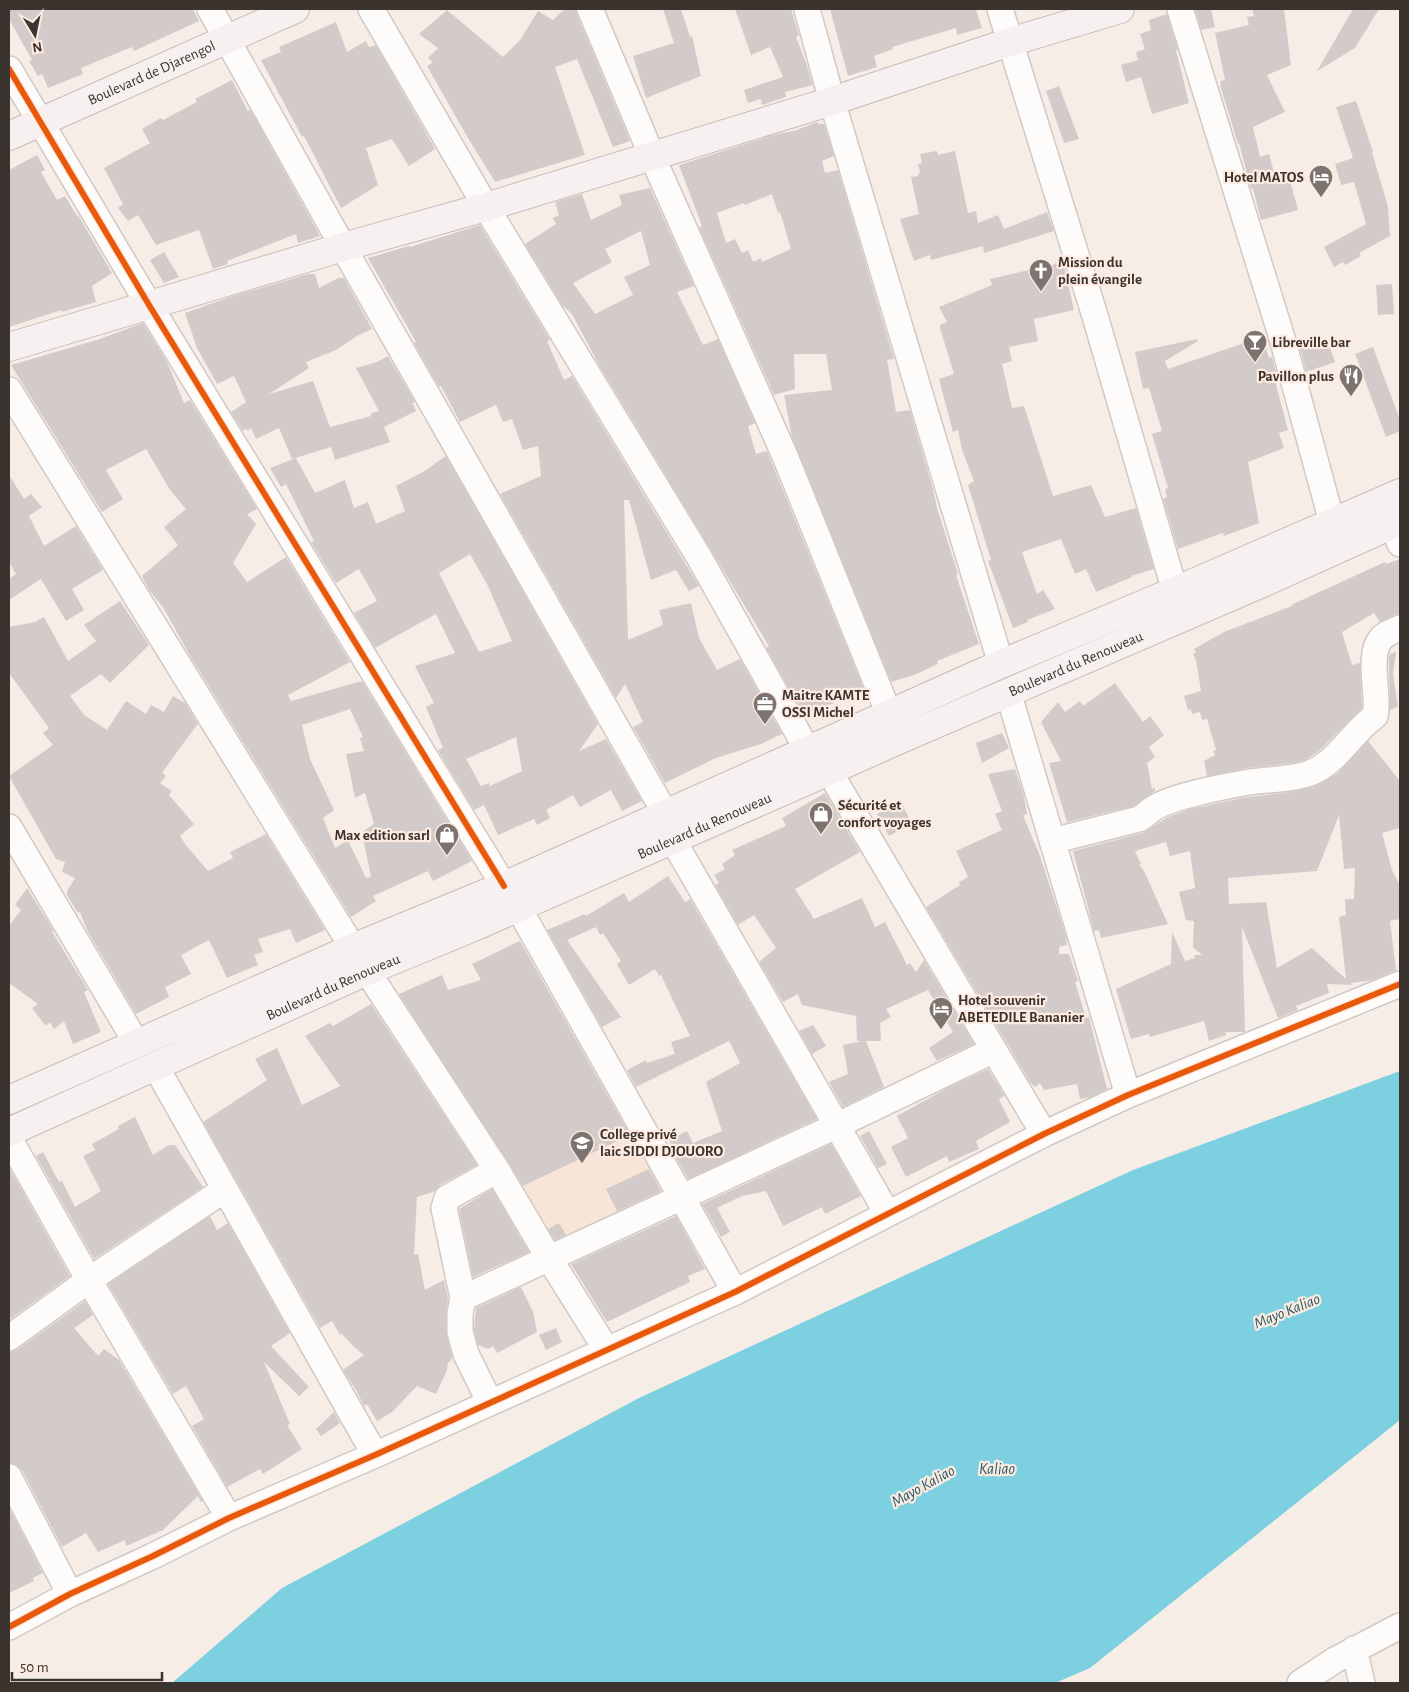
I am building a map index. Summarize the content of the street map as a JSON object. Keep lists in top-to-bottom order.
{
  "streets": {
    "main road": ["Boulevard de Djarengol", "Boulevard du Renouveau"]
  },
  "water": ["Mayo Kaliao", "Kaliao"],
  "places": {
    "hotel": ["Hotel MATOS", "Hotel souvenir ABETEDILE Bananier"],
    "church": ["Mission du plein évangile"],
    "bar": ["Libreville bar"],
    "restaurant": ["Pavillon plus"],
    "office": ["Maitre KAMTE OSSI Michel"],
    "shop": ["Sécurité et confort voyages", "Max edition sarl"],
    "school or university": ["College privé laic SIDDI DJOUORO"]
  },
  "scale_bar": "50 m",
  "north": "bottom"
}
